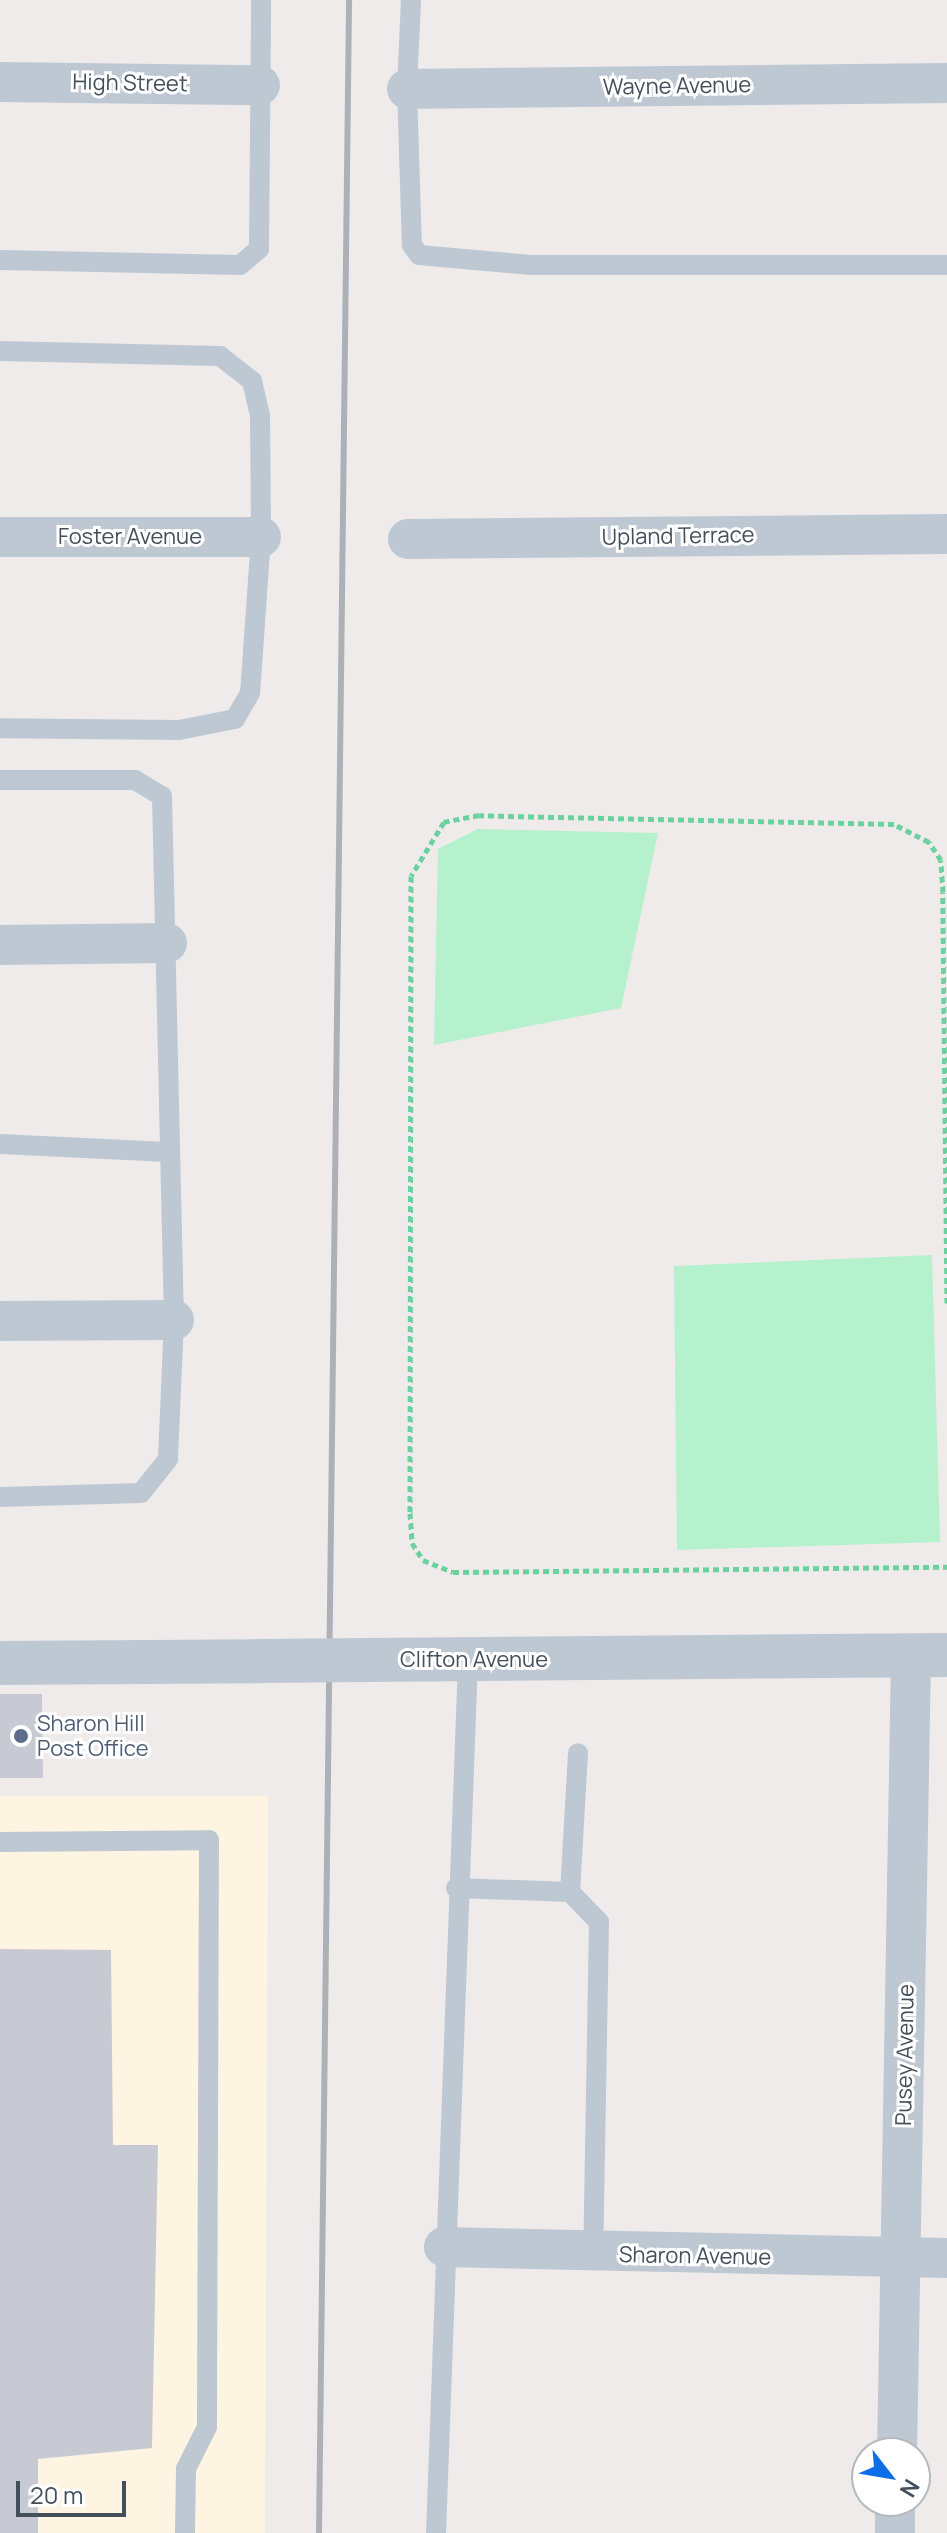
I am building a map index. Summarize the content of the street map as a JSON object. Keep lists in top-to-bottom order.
{
  "streets": {
    "street": [
      "High Street",
      "Wayne Avenue",
      "Upland Terrace",
      "Foster Avenue",
      "Clifton Avenue",
      "Pusey Avenue",
      "Sharon Avenue"
    ]
  },
  "crossings": [
    ["Clifton Avenue", "Pusey Avenue"],
    ["Pusey Avenue", "Sharon Avenue"]
  ],
  "places": ["Sharon Hill Post Office"],
  "scale_bar": "20 m",
  "north": "bottom right"
}
